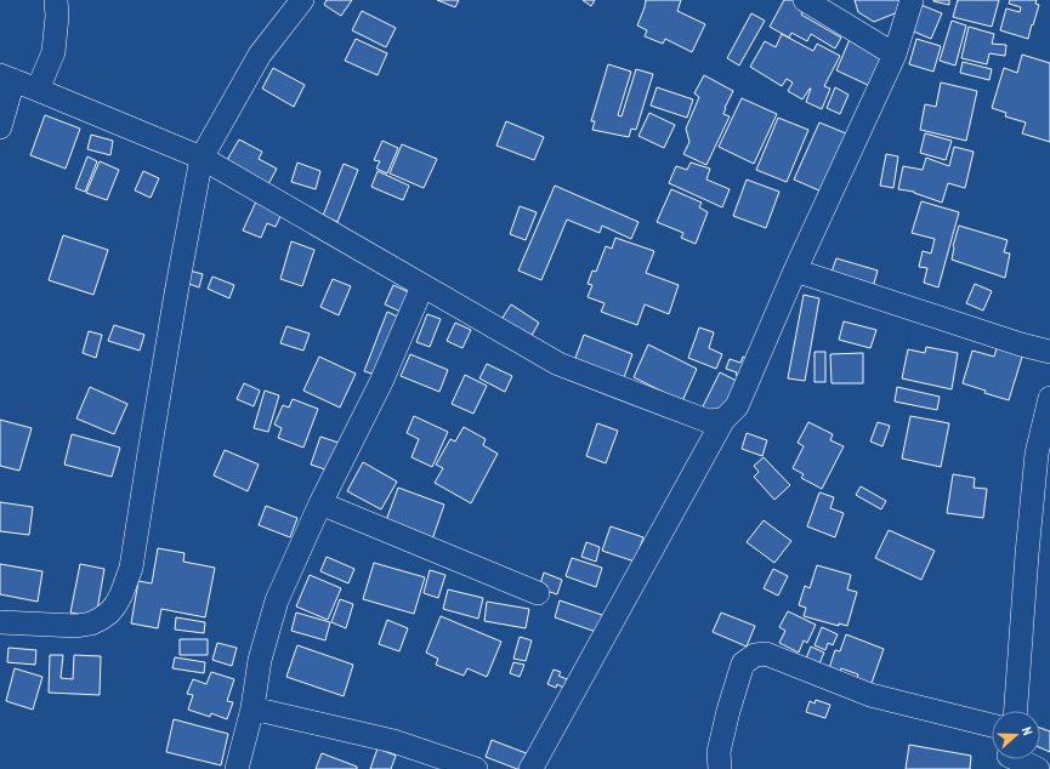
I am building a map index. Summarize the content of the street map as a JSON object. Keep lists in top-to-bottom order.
{
  "north": "right"
}
